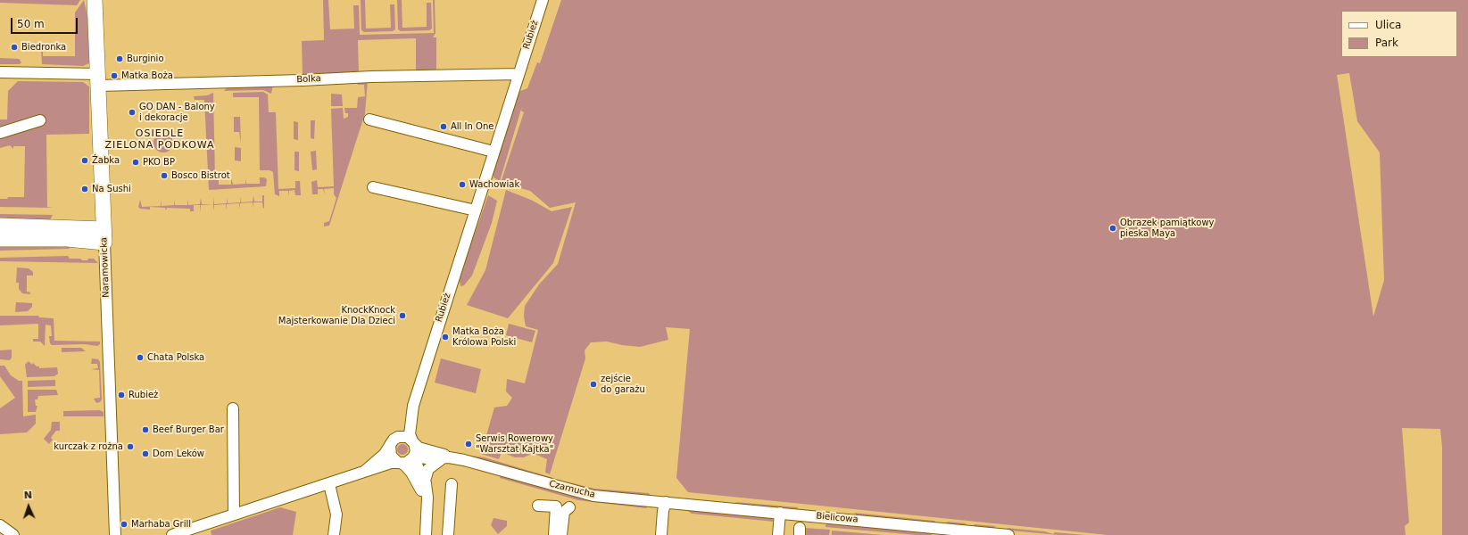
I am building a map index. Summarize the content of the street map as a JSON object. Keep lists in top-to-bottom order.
{
  "streets": {
    "street": [
      "Rubież",
      "Bolka",
      "Naramowicka",
      "Czarnucha",
      "Bielicowa"
    ]
  },
  "crossings": [
    ["Rubież", "Bolka"],
    ["Rubież", "Czarnucha"],
    ["Bolka", "Naramowicka"],
    ["Czarnucha", "Bielicowa"]
  ],
  "districts": ["OSIEDLE ZIELONA PODKOWA"],
  "places": [
    "Biedronka",
    "Burginio",
    "Matka Boża",
    "GO DAN - Balony i dekoracje",
    "All In One",
    "Żabka",
    "PKO BP",
    "Bosco Bistrot",
    "Wachowiak",
    "Na Sushi",
    "Obrazek pamiątkowy pieska Maya",
    "KnockKnock Majsterkowanie Dla Dzieci",
    "Matka Boża Królowa Polski",
    "Chata Polska",
    "zejście do garażu",
    "Rubież",
    "Beef Burger Bar",
    "Serwis Rowerowy \"Warsztat Kajtka\"",
    "kurczak z rożna",
    "Dom Leków",
    "Marhaba Grill"
  ],
  "legend": ["Ulica", "Park"],
  "scale_bar": "50 m",
  "north": "top"
}
